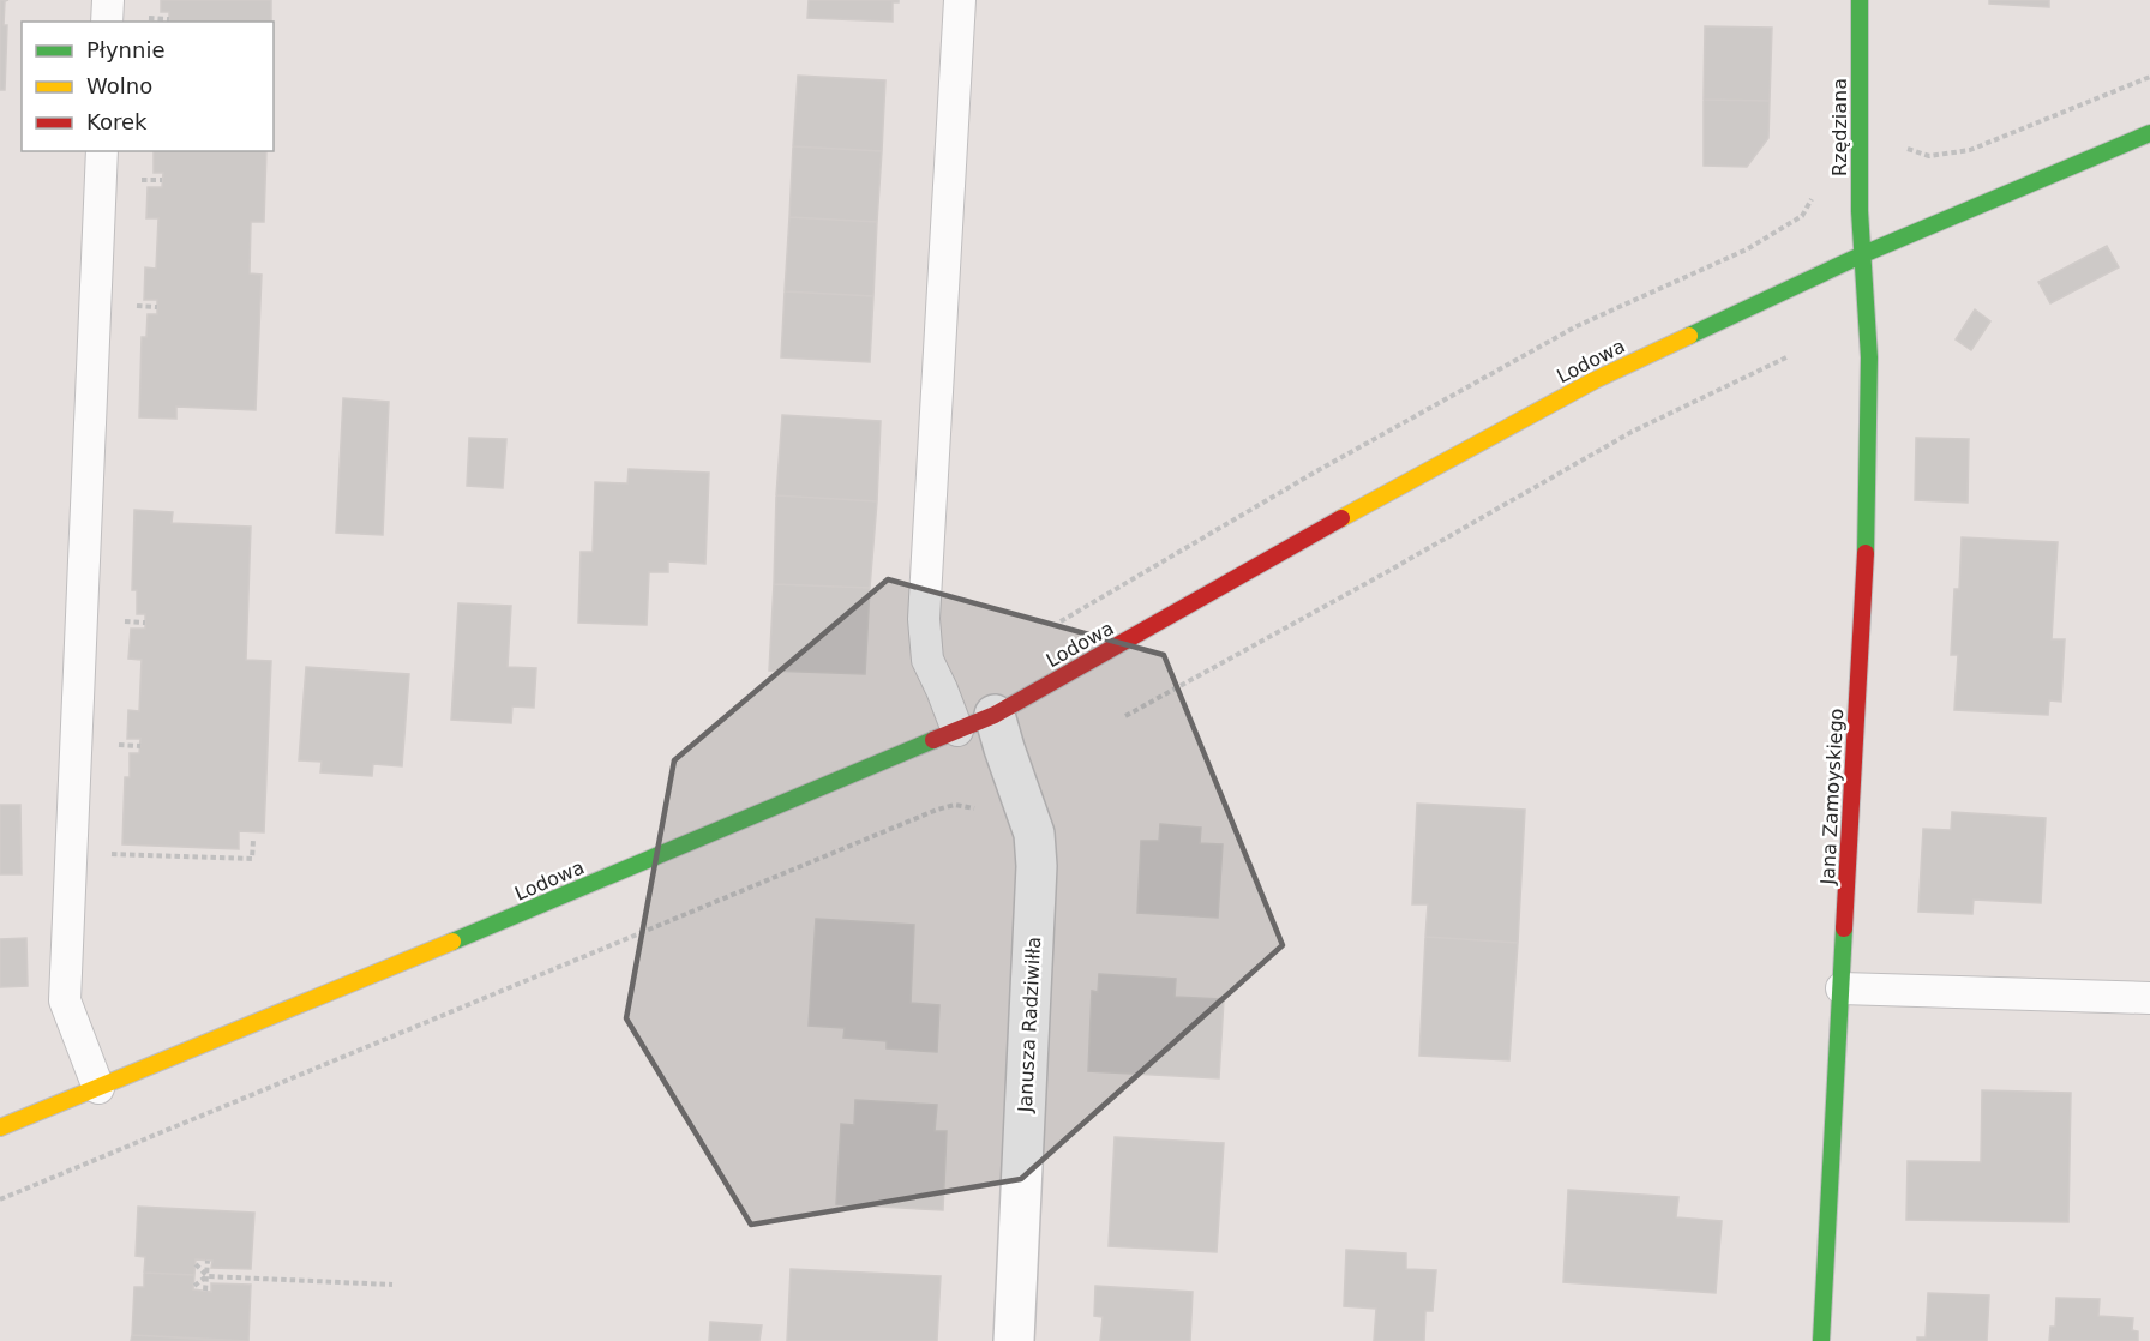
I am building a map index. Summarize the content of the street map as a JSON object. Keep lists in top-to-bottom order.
{
  "streets": {
    "street": [
      "Rzędziana",
      "Lodowa",
      "Jana Zamoyskiego",
      "Janusza Radziwiłła"
    ]
  },
  "crossings": [
    ["Rzędziana", "Lodowa"],
    ["Rzędziana", "Jana Zamoyskiego"],
    ["Lodowa", "Jana Zamoyskiego"],
    ["Lodowa", "Janusza Radziwiłła"]
  ],
  "legend": ["Płynnie", "Wolno", "Korek"]
}
